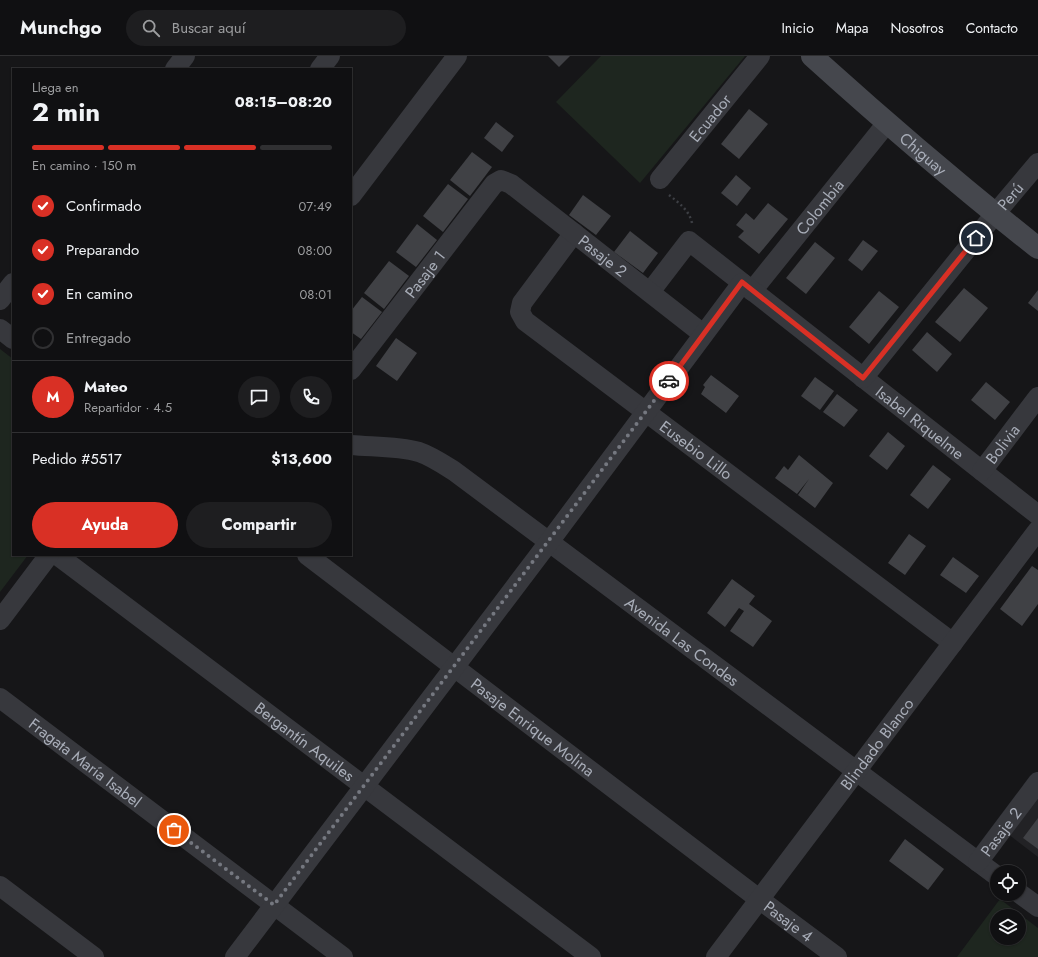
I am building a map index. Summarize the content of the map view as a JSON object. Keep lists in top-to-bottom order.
{
  "streets": {
    "street": [
      "Ecuador",
      "Chiguay",
      "Perú",
      "Colombia",
      "Pasaje 2",
      "Pasaje 1",
      "Isabel Riquelme",
      "Bolivia",
      "Eusebio Lillo",
      "Avenida Las Condes",
      "Pasaje Enrique Molina",
      "Bergantín Aquiles",
      "Blindado Blanco",
      "Fragata María Isabel",
      "Pasaje 4"
    ]
  },
  "crossings": [
    ["Chiguay", "Perú"],
    ["Chiguay", "Colombia"],
    ["Perú", "Isabel Riquelme"],
    ["Colombia", "Pasaje 2"],
    ["Colombia", "Isabel Riquelme"],
    ["Colombia", "Eusebio Lillo"],
    ["Colombia", "Avenida Las Condes"],
    ["Colombia", "Pasaje Enrique Molina"],
    ["Colombia", "Bergantín Aquiles"],
    ["Colombia", "Fragata María Isabel"],
    ["Pasaje 2", "Pasaje 1"],
    ["Pasaje 2", "Eusebio Lillo"],
    ["Pasaje 2", "Avenida Las Condes"],
    ["Isabel Riquelme", "Bolivia"],
    ["Eusebio Lillo", "Blindado Blanco"],
    ["Avenida Las Condes", "Blindado Blanco"],
    ["Pasaje Enrique Molina", "Blindado Blanco"],
    ["Pasaje Enrique Molina", "Pasaje 4"],
    ["Blindado Blanco", "Pasaje 4"]
  ],
  "page": {
    "header": "Munchgo",
    "search": "Buscar aquí",
    "nav": [
      "Inicio",
      "Mapa",
      "Nosotros",
      "Contacto"
    ],
    "heading": ["2 min", "Llega en", "08:15–08:20"],
    "panel": [
      "Mateo",
      "Repartidor · 4.5",
      "Pedido #5517",
      "$13,600"
    ],
    "bar": "En camino · 150 m",
    "list": [
      ["Confirmado", "07:49"],
      ["Preparando", "08:00"],
      ["En camino", "08:01"],
      "Entregado"
    ],
    "round": "M",
    "buttons": ["Ayuda", "Compartir"]
  }
}
